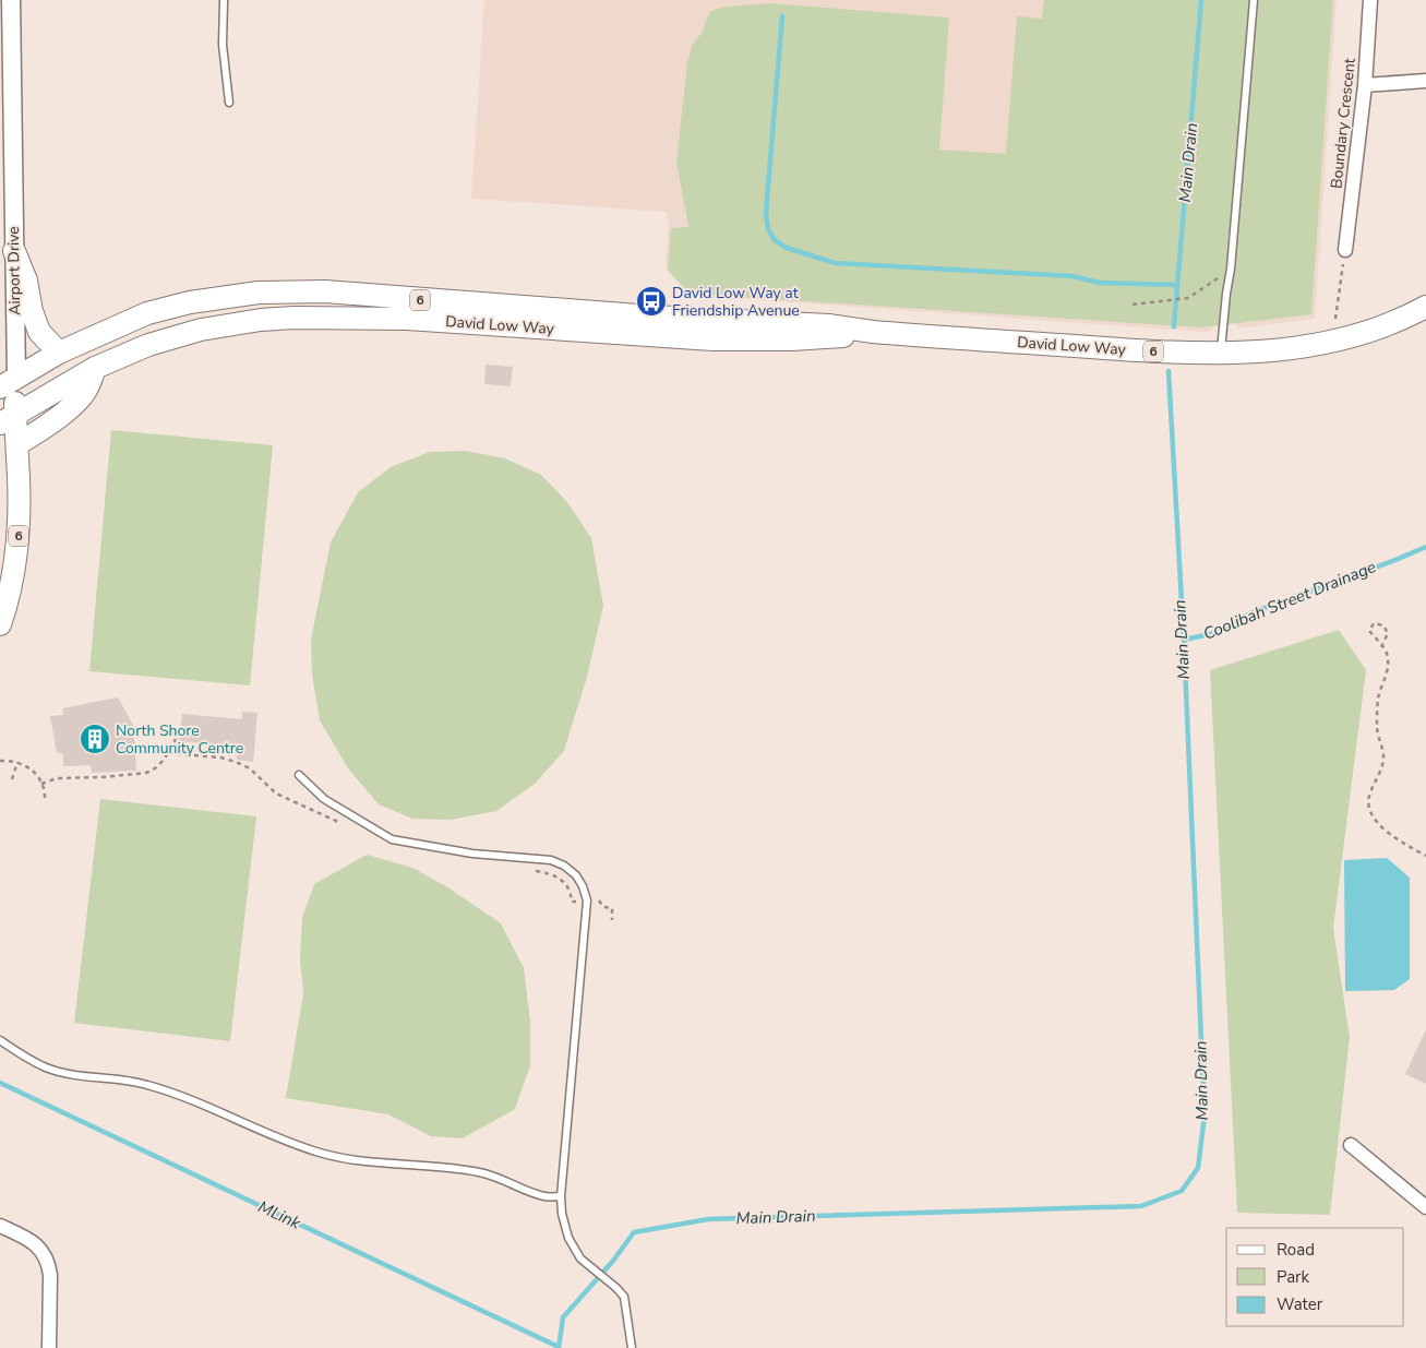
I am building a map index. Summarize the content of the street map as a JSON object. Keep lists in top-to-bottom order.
{
  "streets": {
    "main road": ["6", "David Low Way"],
    "street": ["Boundary Crescent", "Airport Drive"]
  },
  "crossings": [
    ["Airport Drive", "David Low Way"]
  ],
  "water": ["Main Drain", "Coolibah Street Drainage", "MLink"],
  "places": {
    "bus stop": ["David Low Way at Friendship Avenue"],
    "building": ["North Shore Community Centre"]
  },
  "legend": ["Road", "Park", "Water"]
}
